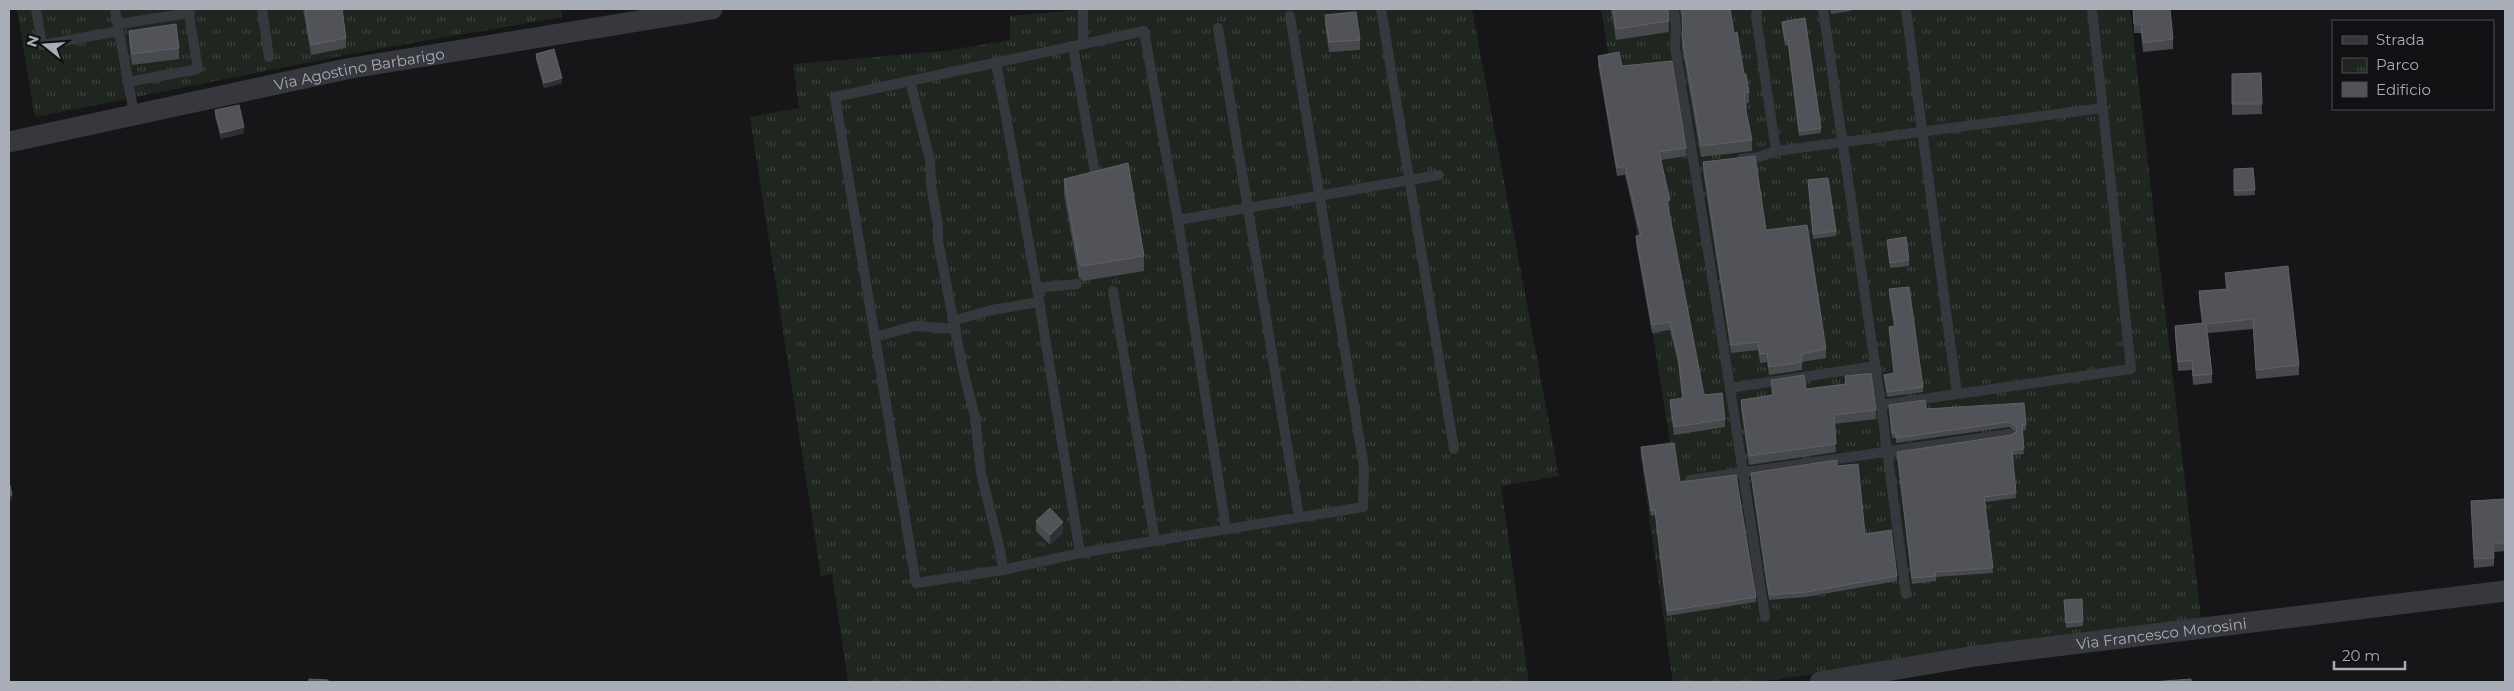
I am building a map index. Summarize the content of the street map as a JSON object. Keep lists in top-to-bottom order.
{
  "streets": {
    "street": ["Via Agostino Barbarigo", "Via Francesco Morosini"]
  },
  "legend": ["Strada", "Parco", "Edificio"],
  "scale_bar": "20 m",
  "north": "left"
}
